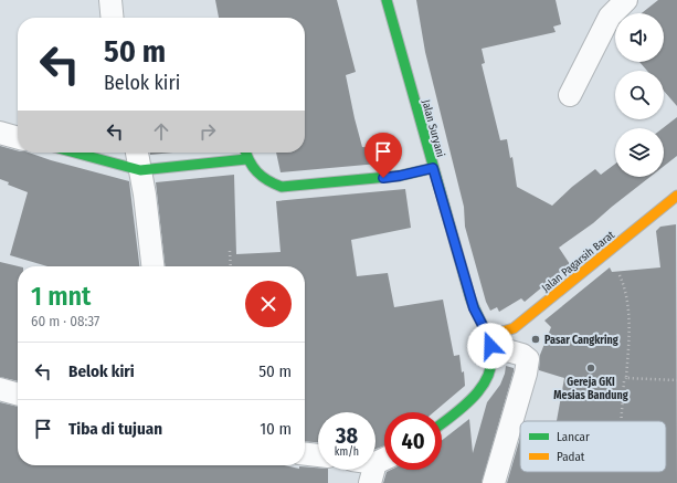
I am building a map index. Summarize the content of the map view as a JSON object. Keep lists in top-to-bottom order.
{
  "streets": {
    "street": ["Jalan Suryani", "Jalan Pagarsih Barat"]
  },
  "crossings": [
    ["Jalan Suryani", "Jalan Pagarsih Barat"]
  ],
  "places": ["Pasar Cangkring", "Gereja GKI Mesias Bandung"],
  "legend": ["Lancar", "Padat"],
  "page": {
    "turn": ["50 m", "Belok kiri"],
    "heading": ["1 mnt", "60 m · 08:37"],
    "list": [
      {
        "name": "Belok kiri",
        "value": "50 m"
      },
      {
        "name": "Tiba di tujuan",
        "value": "10 m"
      }
    ],
    "speed": "38 km/h",
    "limit": "40"
  }
}
